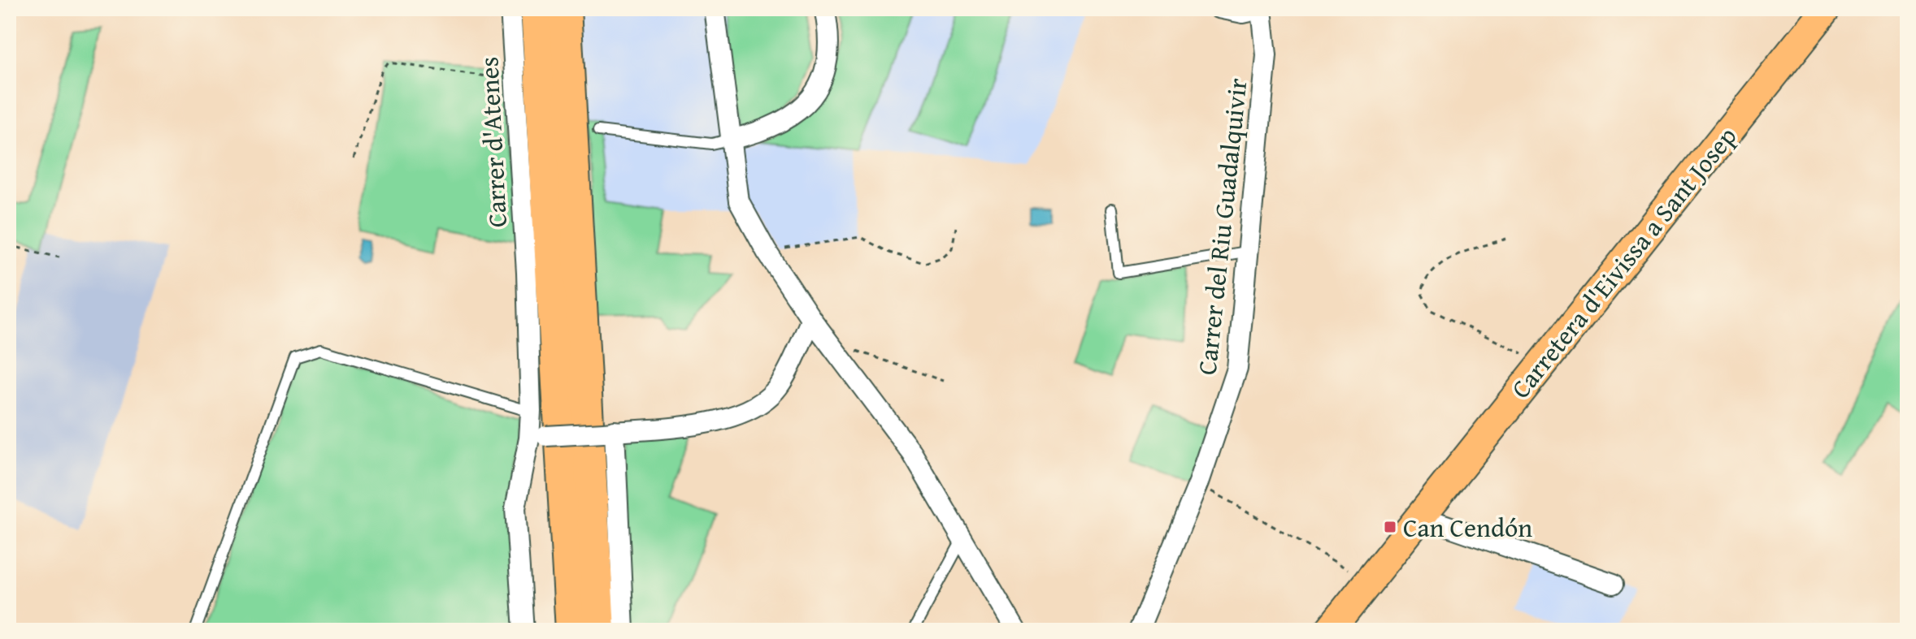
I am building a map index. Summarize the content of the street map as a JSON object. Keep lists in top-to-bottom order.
{
  "streets": {
    "main road": ["Carretera d'Eivissa a Sant Josep"],
    "street": ["Carrer d'Atenes", "Carrer del Riu Guadalquivir"]
  },
  "places": {
    "transit": ["Can Cendón"]
  }
}
